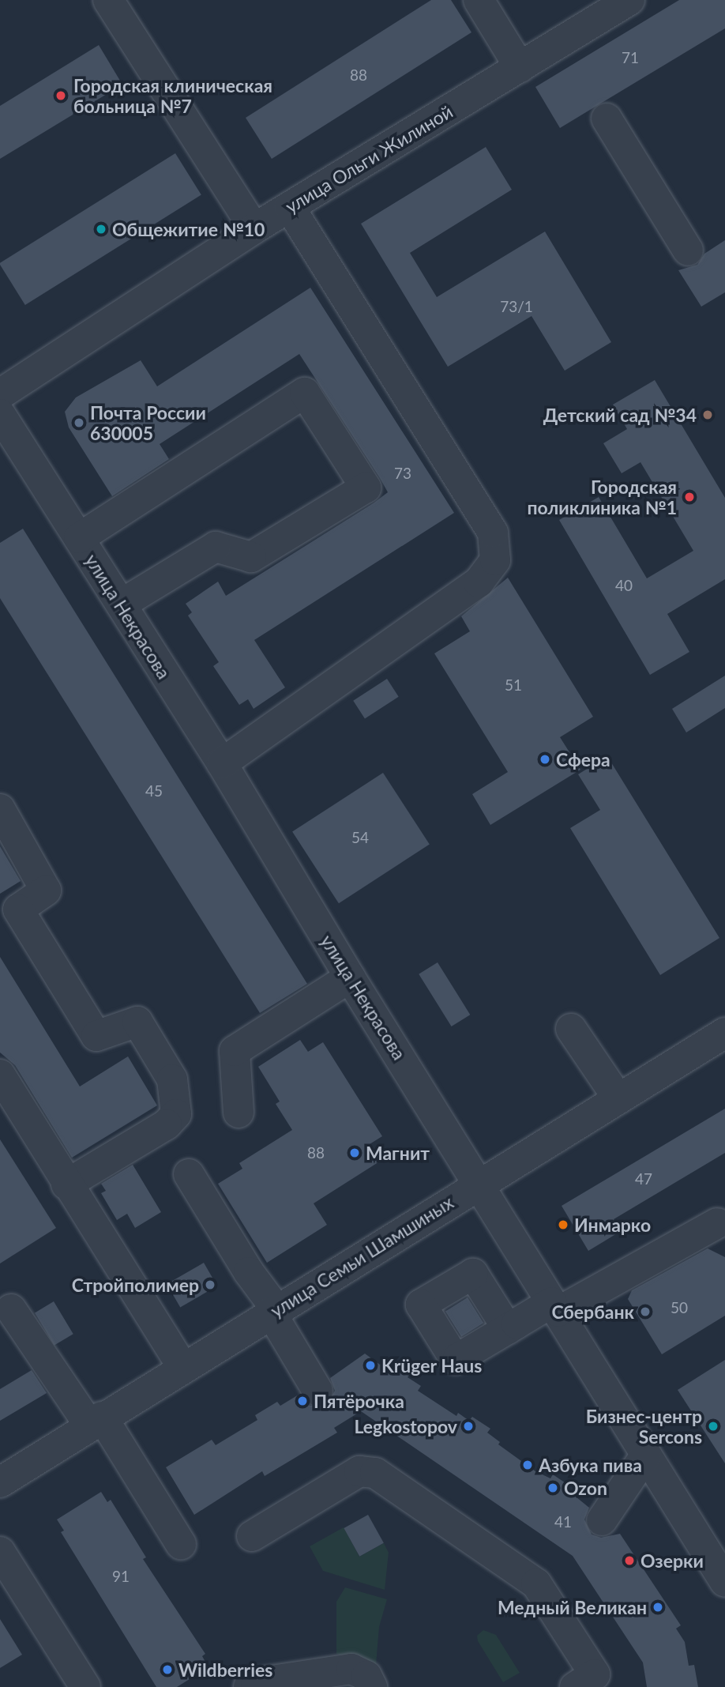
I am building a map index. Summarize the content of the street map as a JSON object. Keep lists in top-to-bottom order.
{
  "streets": {
    "street": ["улица Ольги Жилиной", "улица Некрасова", "улица Семьи Шамшиных"]
  },
  "crossings": [
    ["улица Некрасова", "улица Семьи Шамшиных"]
  ],
  "places": [
    "Городская клиническая больница №7",
    "Общежитие №10",
    "Детский сад №34",
    "Почта России 630005",
    "Городская поликлиника №1",
    "Сфера",
    "Магнит",
    "Инмарко",
    "Стройполимер",
    "Сбербанк",
    "Krüger Haus",
    "Пятёрочка",
    "Legkostopov",
    "Бизнес-центр Sercons",
    "Азбука пива",
    "Ozon",
    "Озерки",
    "Медный Великан",
    "Wildberries"
  ],
  "house_numbers": [
    "71",
    "88",
    "73/1",
    "73",
    "40",
    "51",
    "45",
    "54",
    "88",
    "47",
    "50",
    "41",
    "91"
  ]
}
